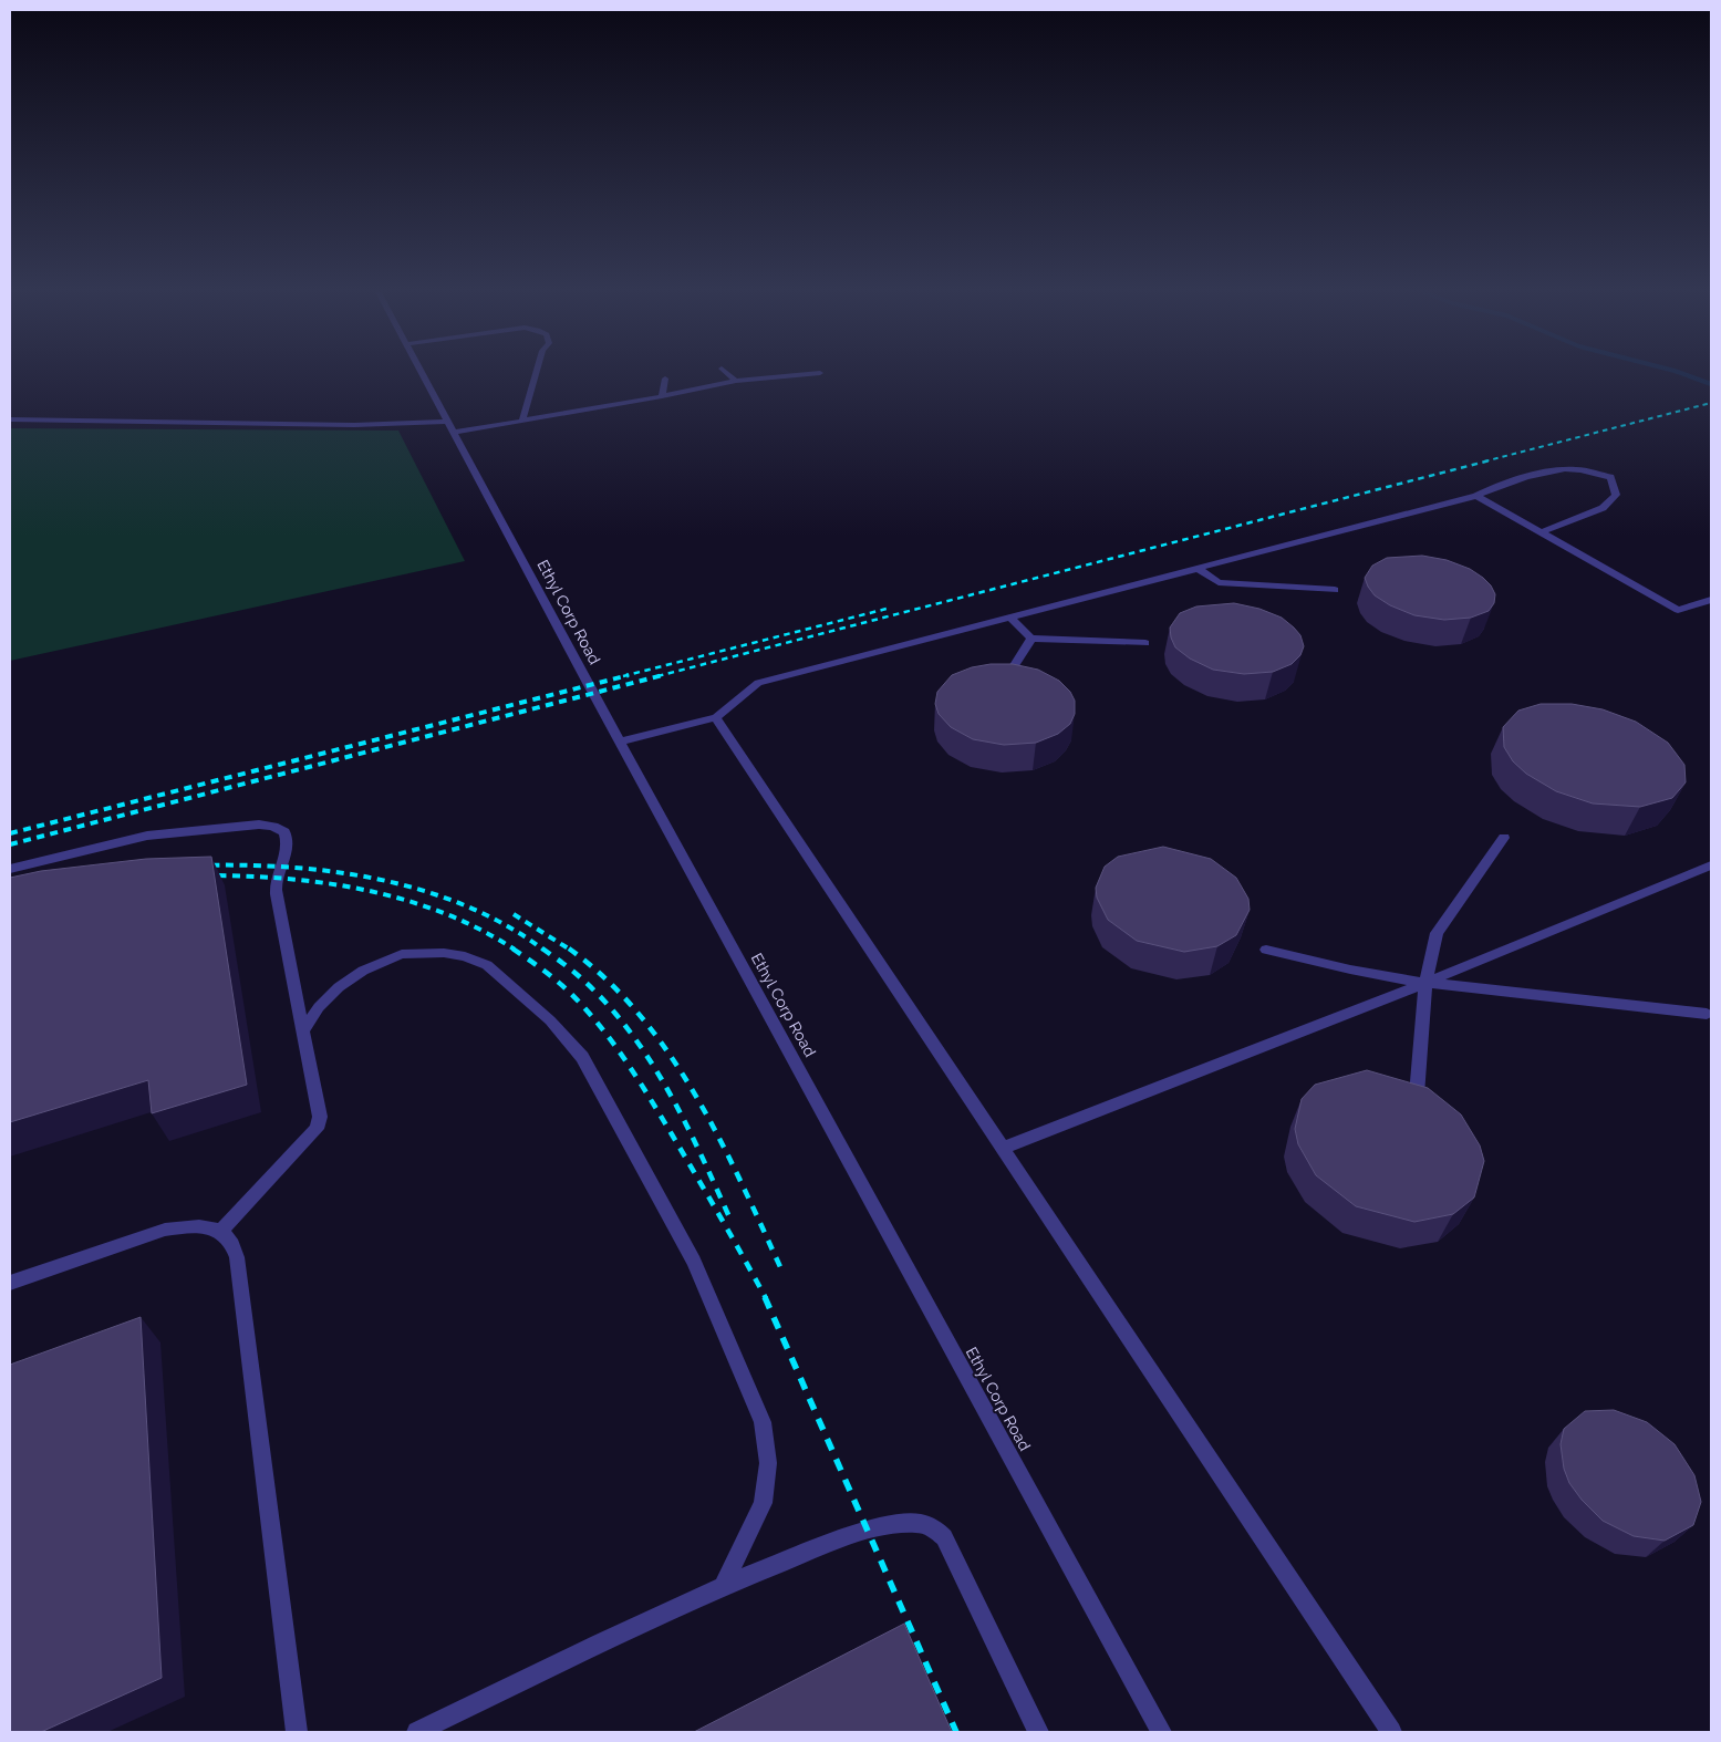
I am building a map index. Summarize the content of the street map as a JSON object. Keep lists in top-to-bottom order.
{
  "streets": {
    "lane": ["Ethyl Corp Road"]
  }
}
